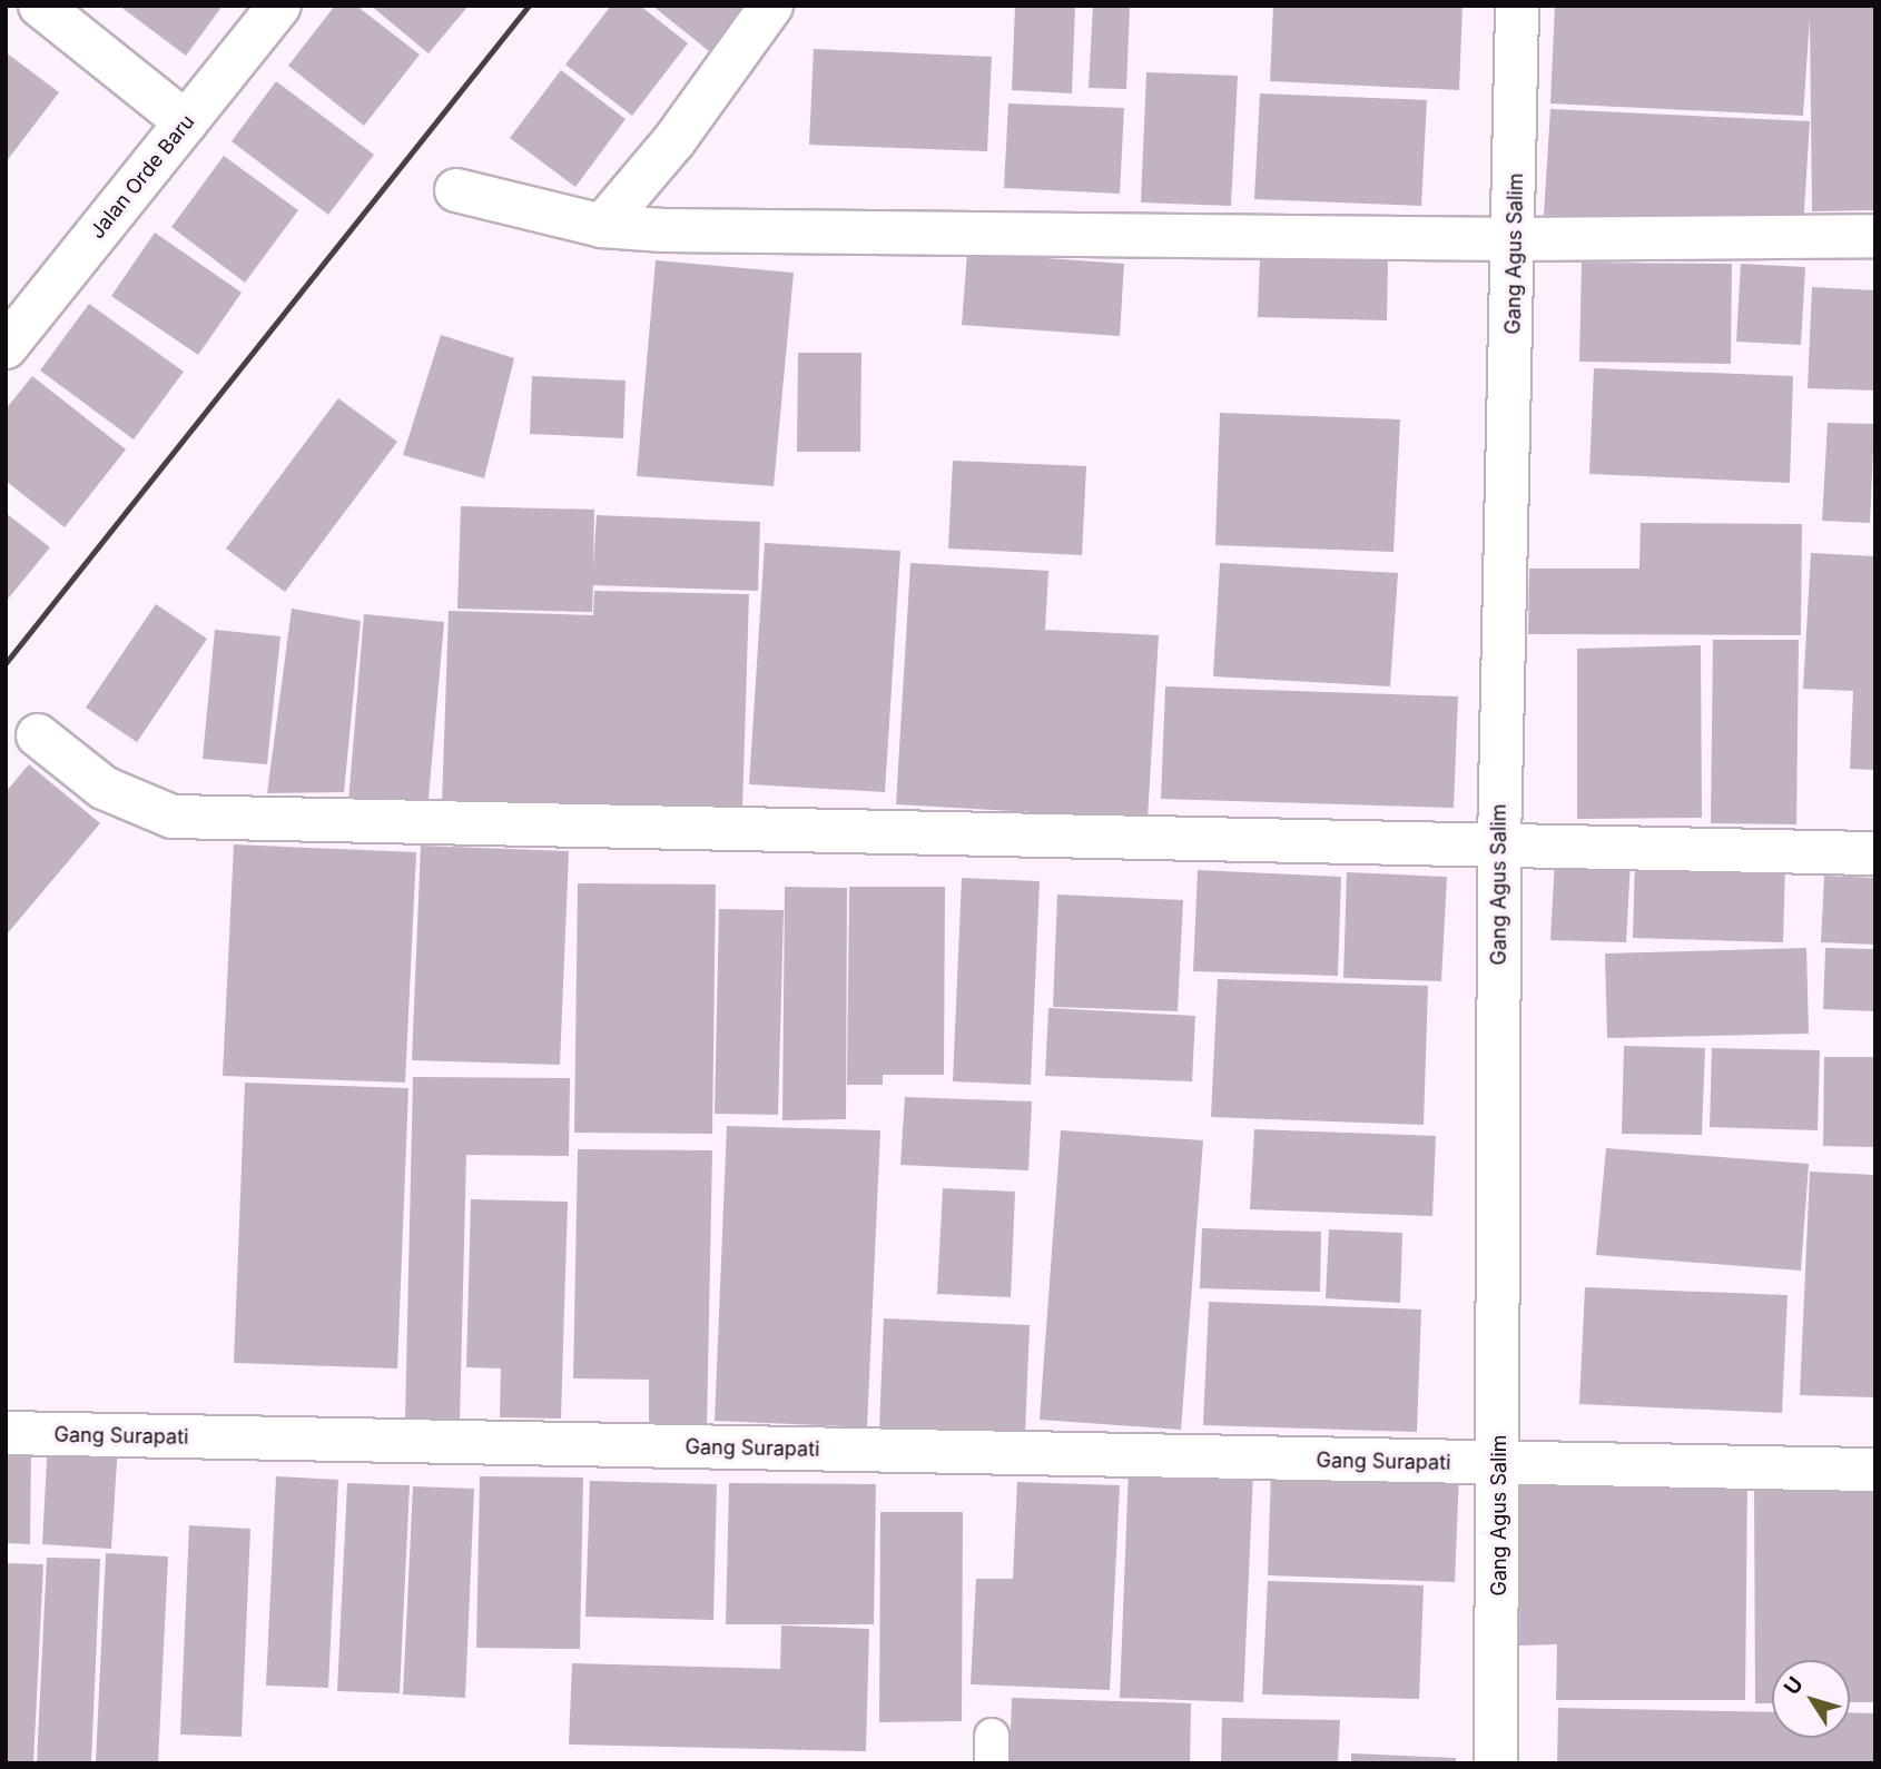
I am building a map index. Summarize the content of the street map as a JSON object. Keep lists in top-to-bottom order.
{
  "streets": {
    "street": ["Jalan Orde Baru", "Gang Agus Salim", "Gang Surapati"]
  },
  "crossings": [
    ["Gang Agus Salim", "Gang Surapati"]
  ],
  "north": "top left"
}
